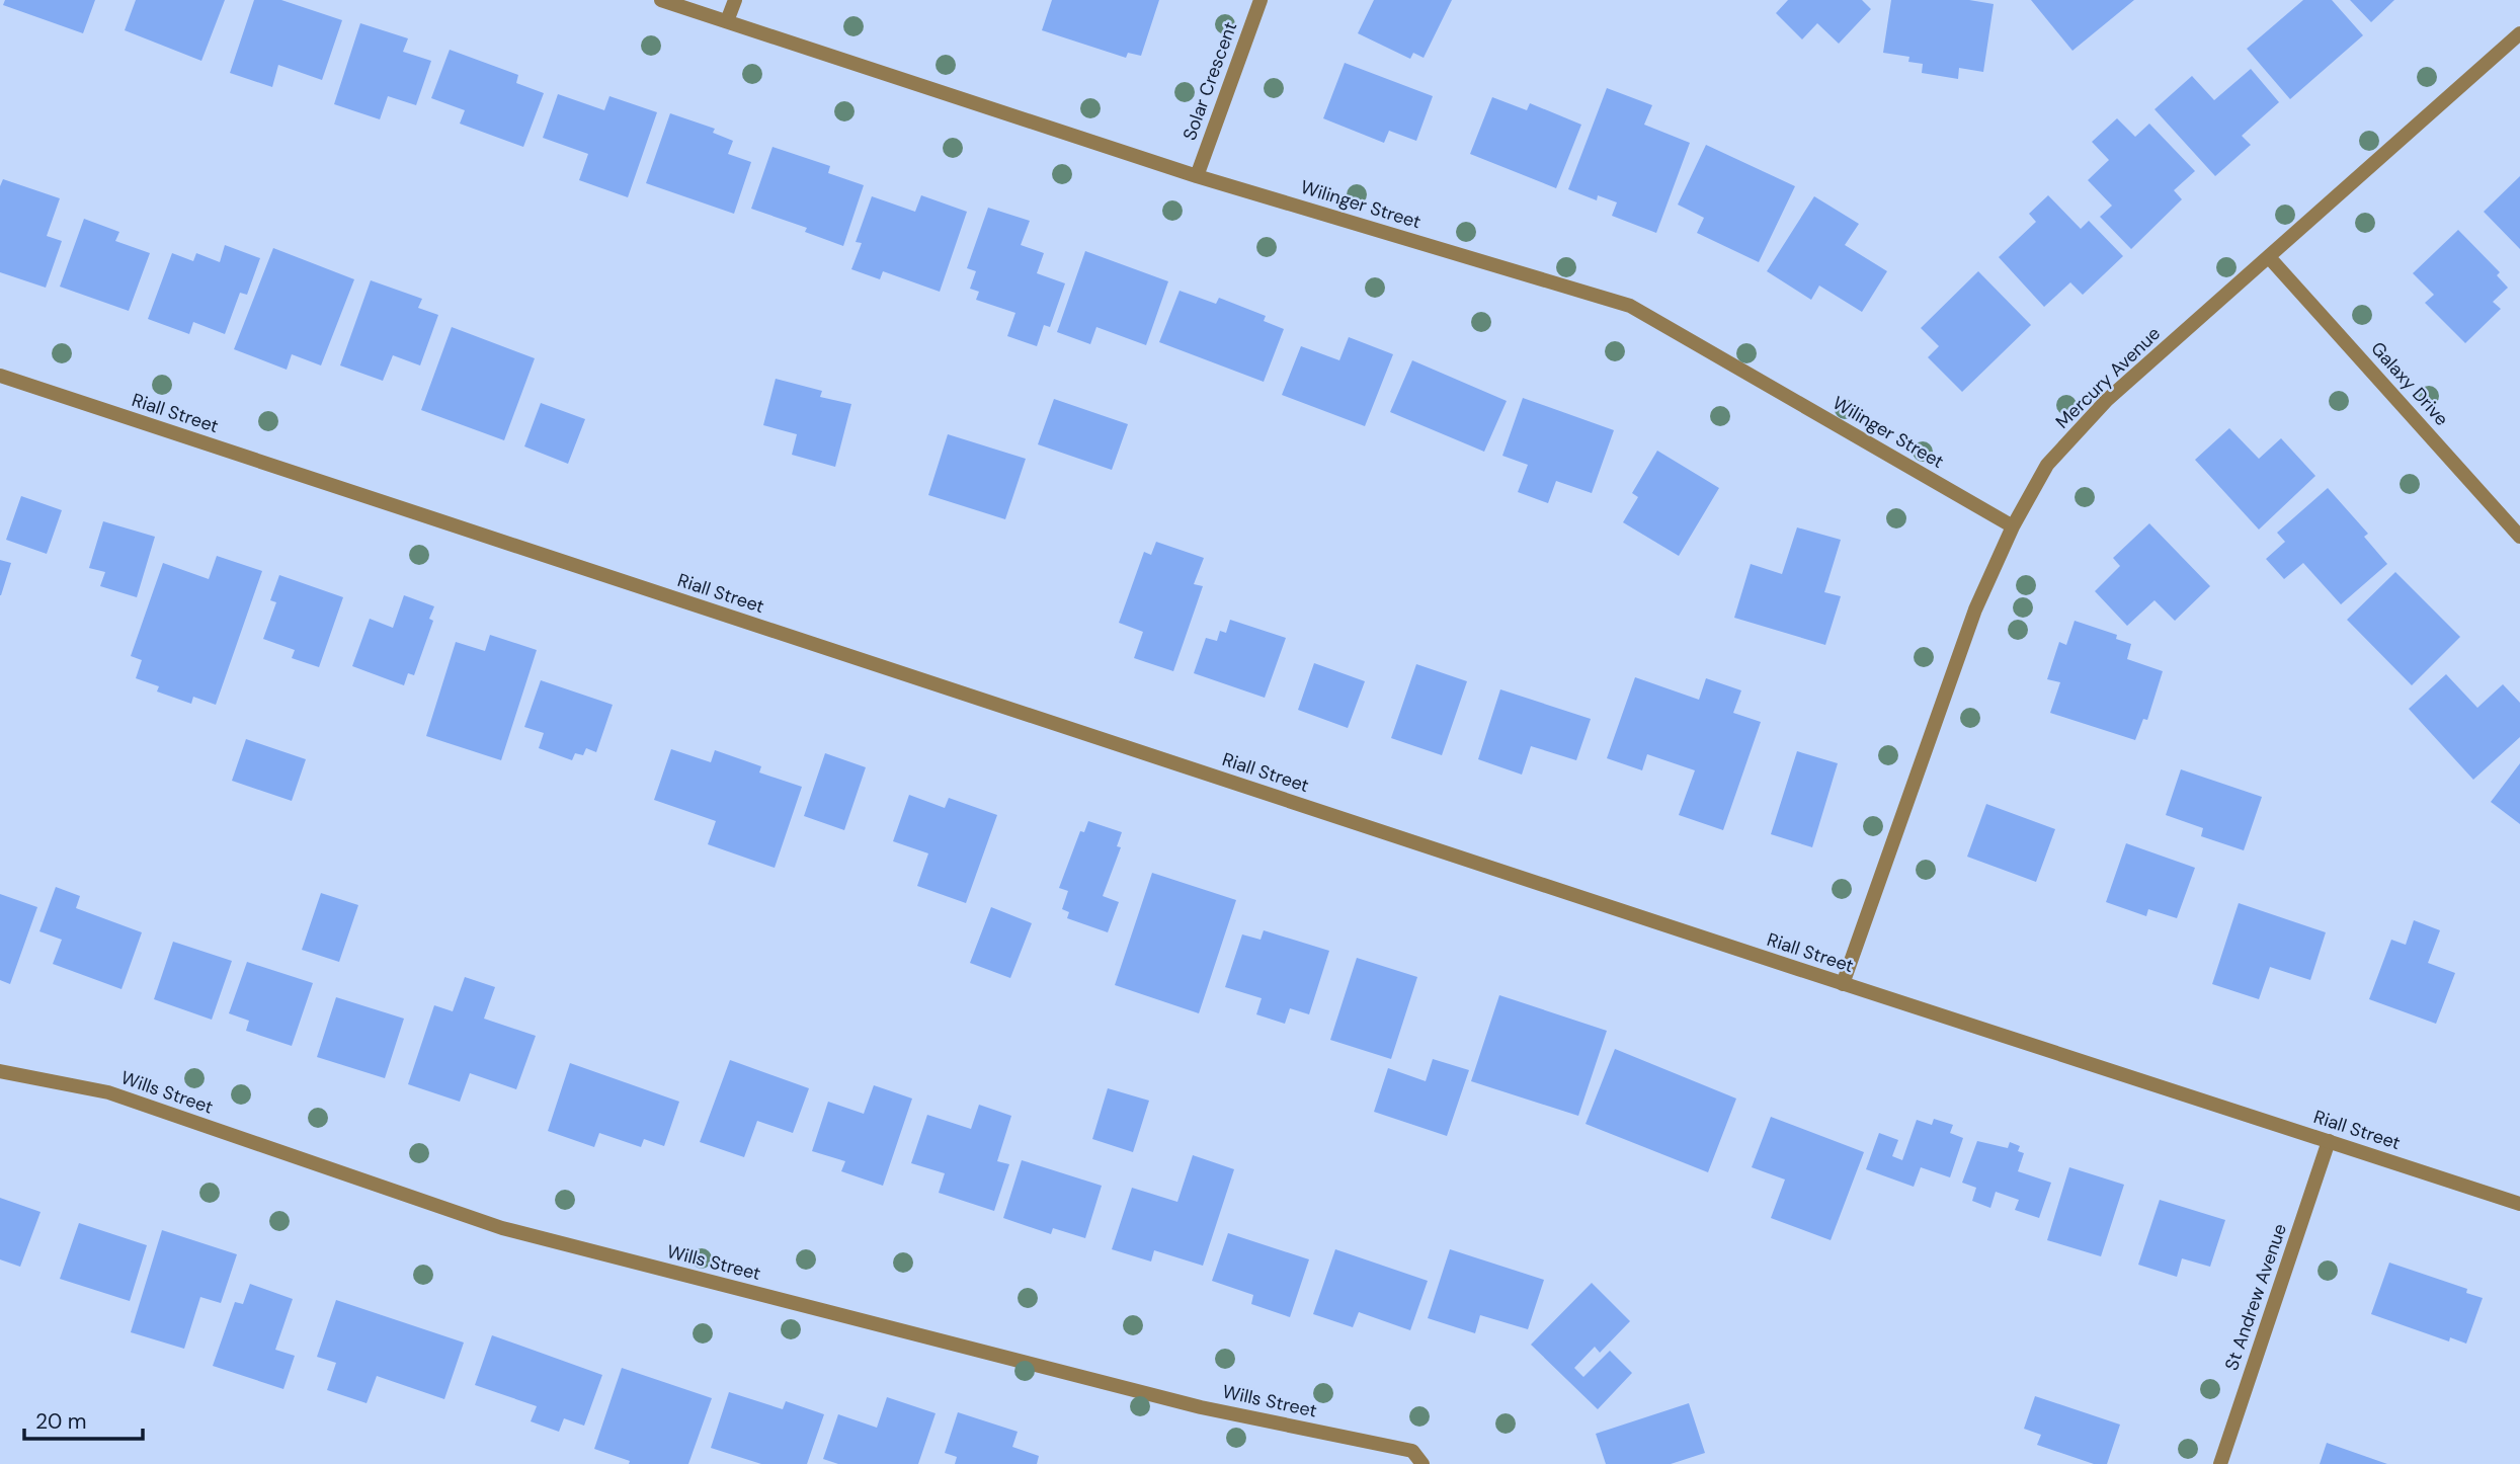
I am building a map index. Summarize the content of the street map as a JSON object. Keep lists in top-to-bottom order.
{
  "streets": {
    "street": [
      "Solar Crescent",
      "Wilinger Street",
      "Mercury Avenue",
      "Galaxy Drive",
      "Riall Street",
      "Wills Street",
      "St Andrew Avenue"
    ]
  },
  "crossings": [
    ["Solar Crescent", "Wilinger Street"],
    ["Wilinger Street", "Mercury Avenue"],
    ["Mercury Avenue", "Galaxy Drive"],
    ["Mercury Avenue", "Riall Street"],
    ["Riall Street", "St Andrew Avenue"]
  ],
  "scale_bar": "20 m"
}
